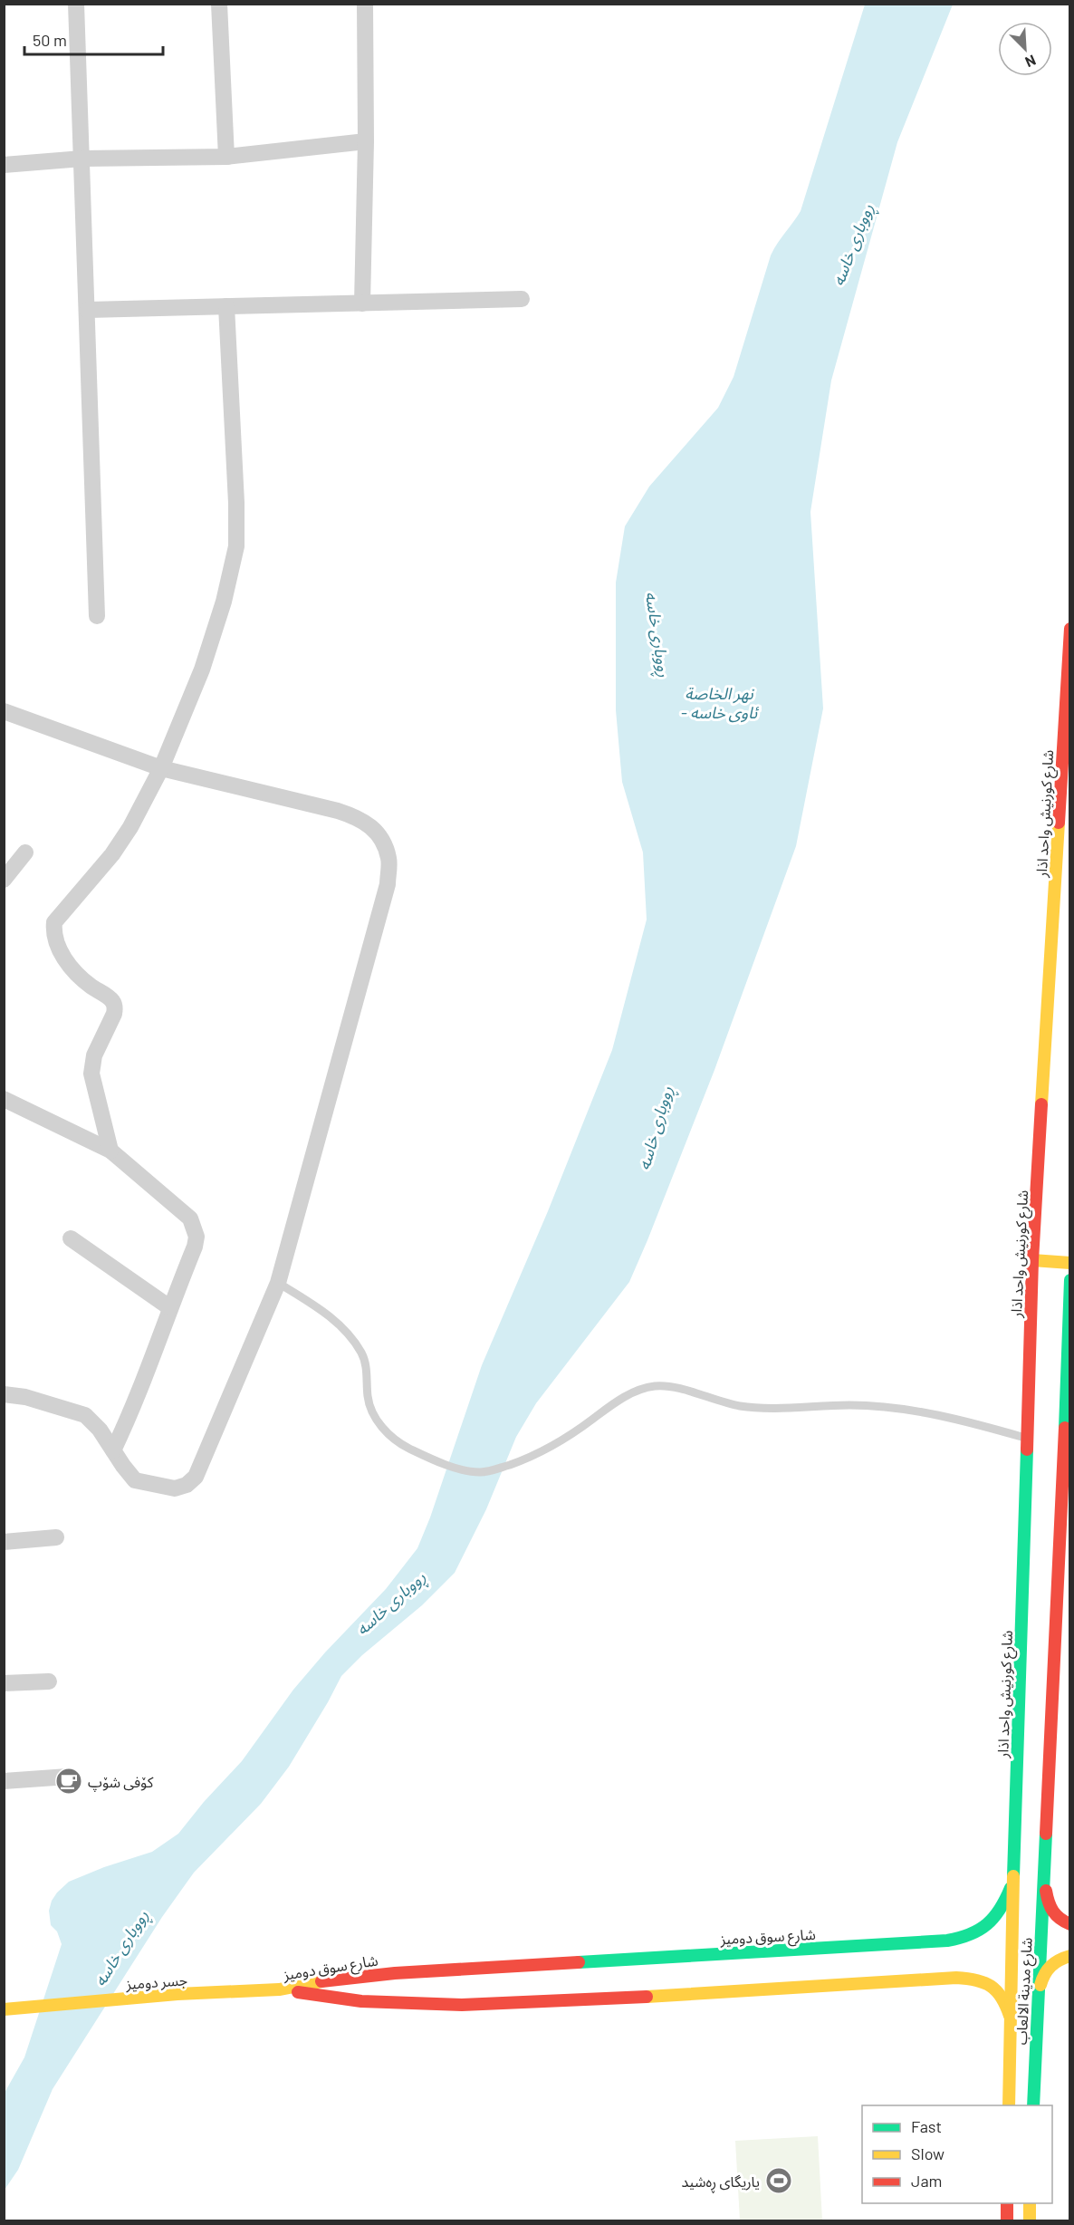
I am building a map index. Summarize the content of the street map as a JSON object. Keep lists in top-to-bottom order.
{
  "streets": {
    "main road": [
      "شارع كورنيش واحد اذار",
      "شارع سوق دوميز",
      "جسر دوميز",
      "شارع مدينة الالعاب"
    ]
  },
  "crossings": [
    ["شارع كورنيش واحد اذار", "شارع سوق دوميز"],
    ["شارع كورنيش واحد اذار", "شارع مدينة الالعاب"],
    ["شارع سوق دوميز", "جسر دوميز"],
    ["شارع سوق دوميز", "شارع مدينة الالعاب"]
  ],
  "water": ["ڕووباری خاسە", "نهر الخاصة - ئاوی خاسە"],
  "places": {
    "cafe": ["کۆفی شۆپ"],
    "sports": ["یاریگای ڕەشید"]
  },
  "legend": ["Fast", "Slow", "Jam"],
  "scale_bar": "50 m",
  "north": "bottom right"
}
